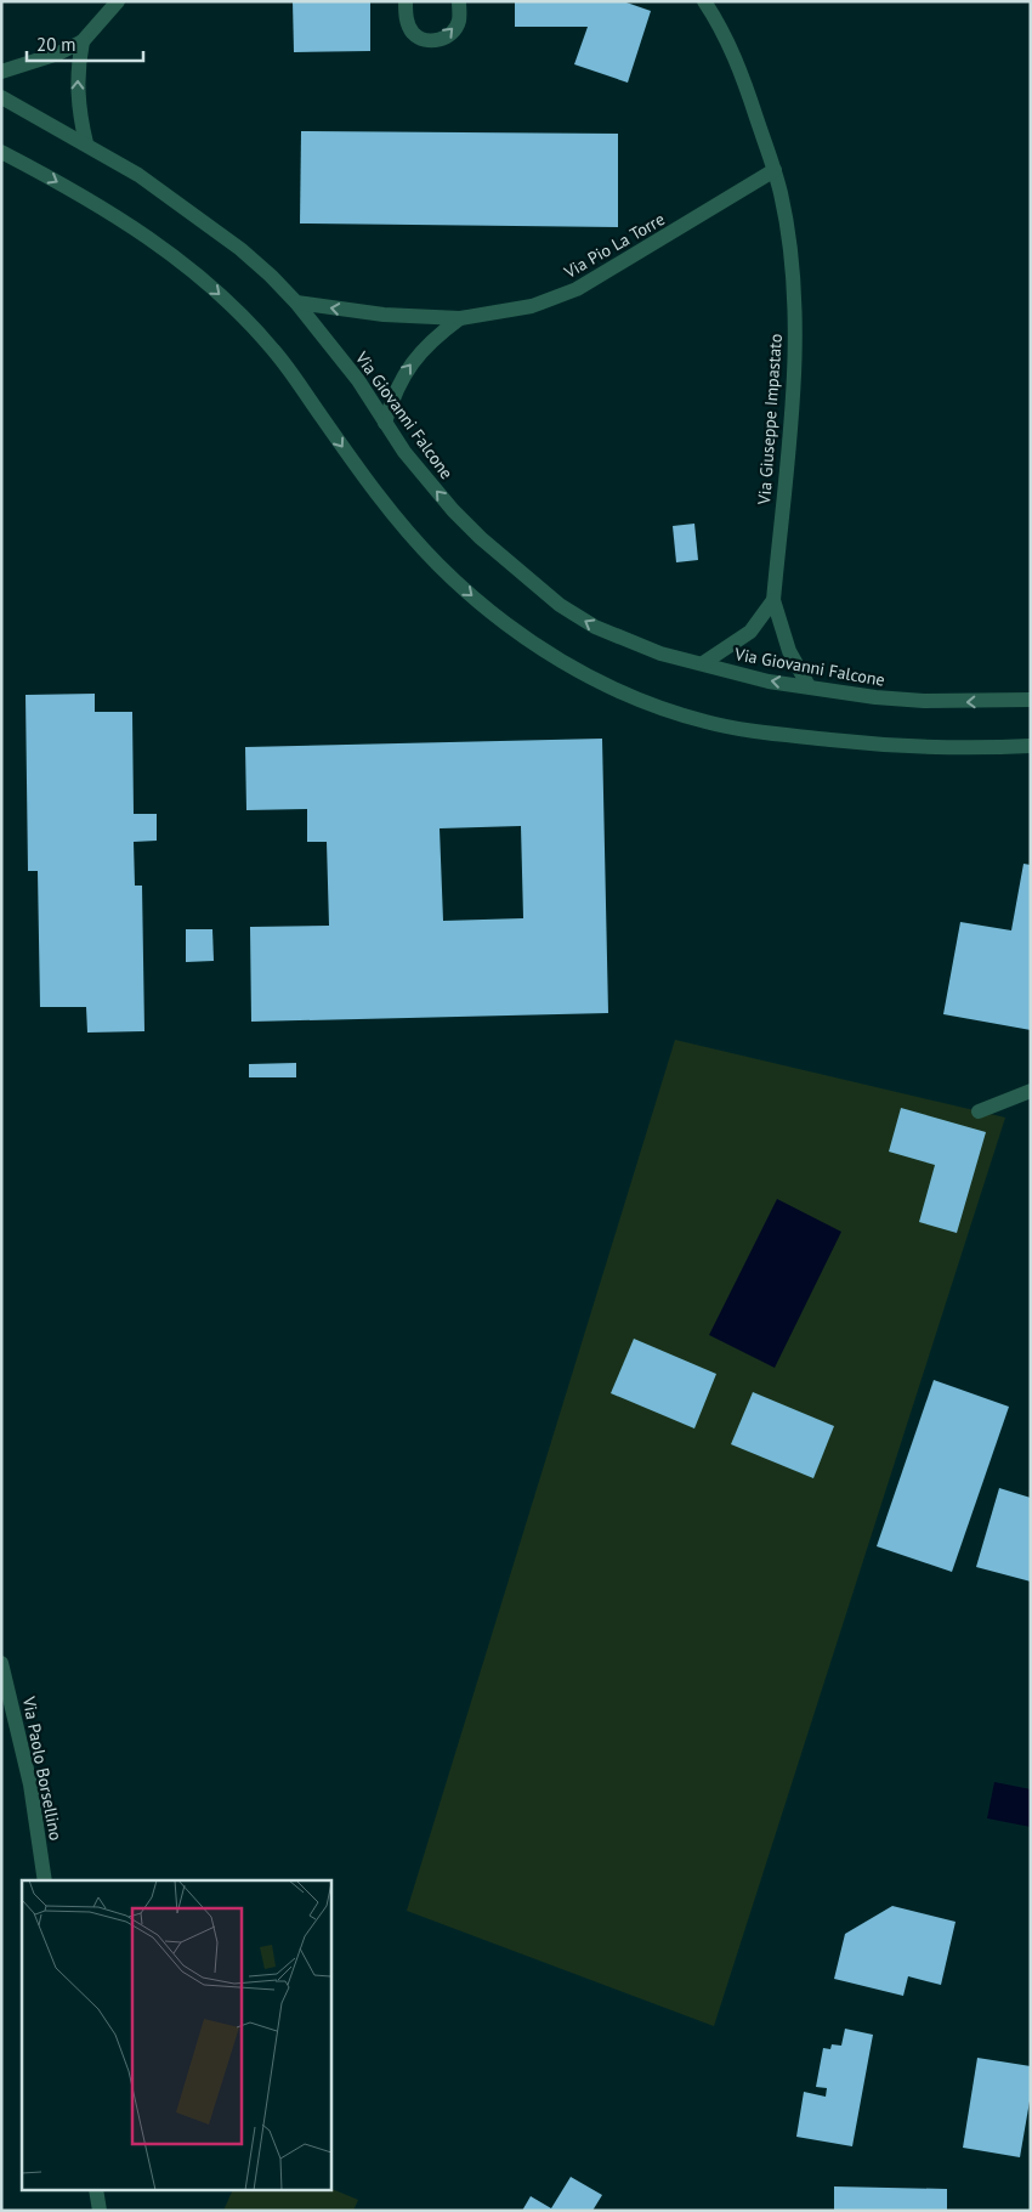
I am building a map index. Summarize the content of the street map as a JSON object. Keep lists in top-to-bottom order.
{
  "streets": {
    "street": [
      "Via Pio La Torre",
      "Via Giovanni Falcone",
      "Via Giuseppe Impastato",
      "Via Paolo Borsellino"
    ]
  },
  "crossings": [
    ["Via Pio La Torre", "Via Giovanni Falcone"],
    ["Via Pio La Torre", "Via Giuseppe Impastato"]
  ],
  "scale_bar": "20 m"
}
